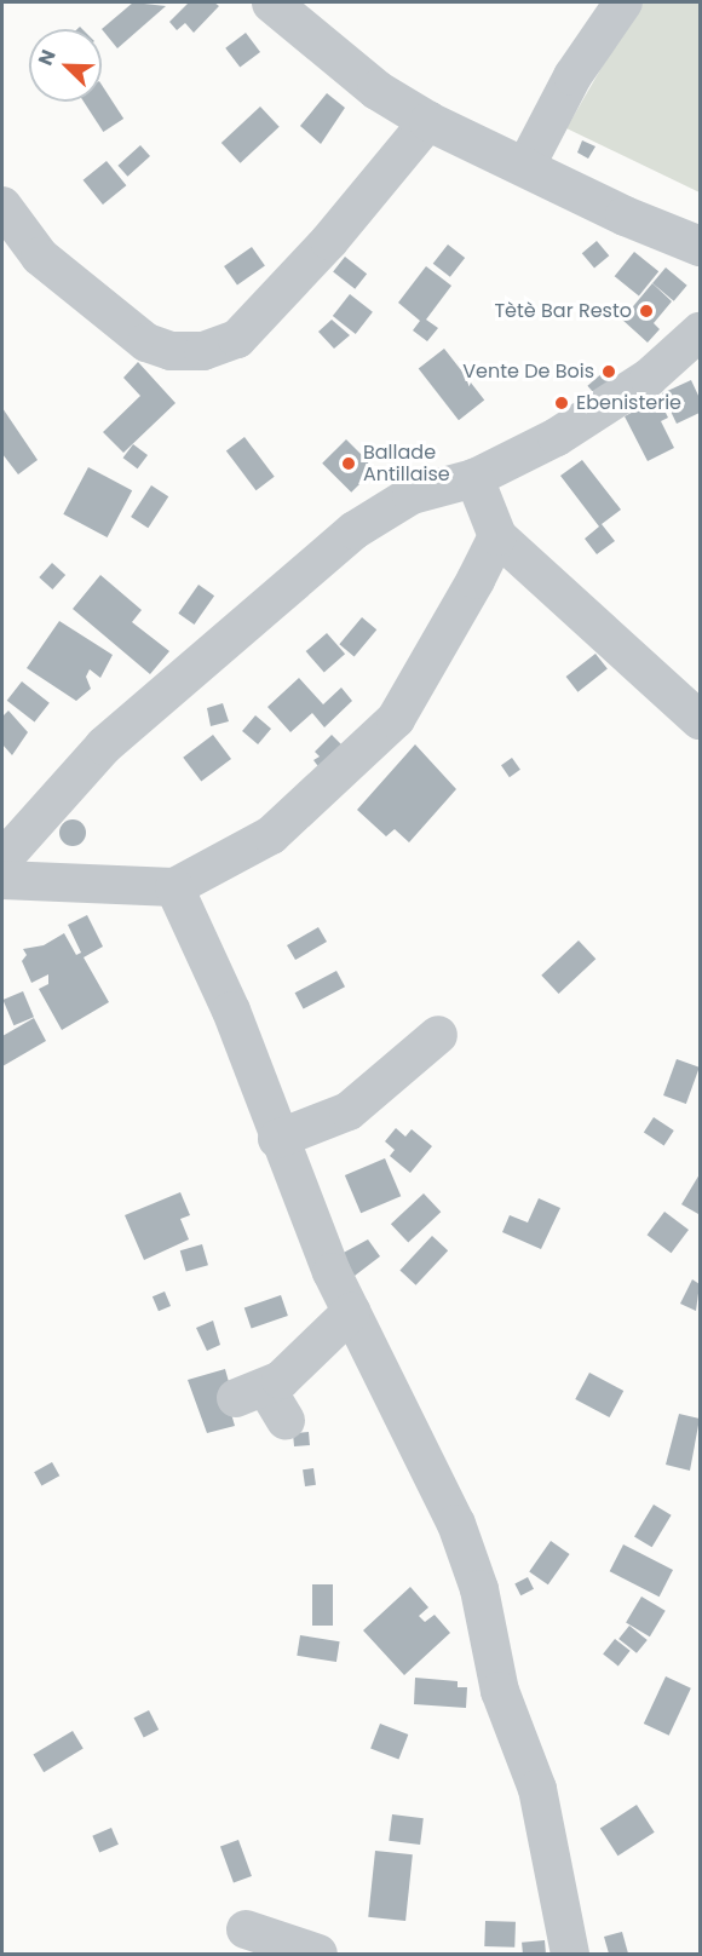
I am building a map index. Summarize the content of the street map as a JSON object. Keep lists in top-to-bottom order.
{
  "places": [
    "Tètè Bar Resto",
    "Vente De Bois",
    "Ebenisterie",
    "Ballade Antillaise"
  ],
  "north": "top left"
}
